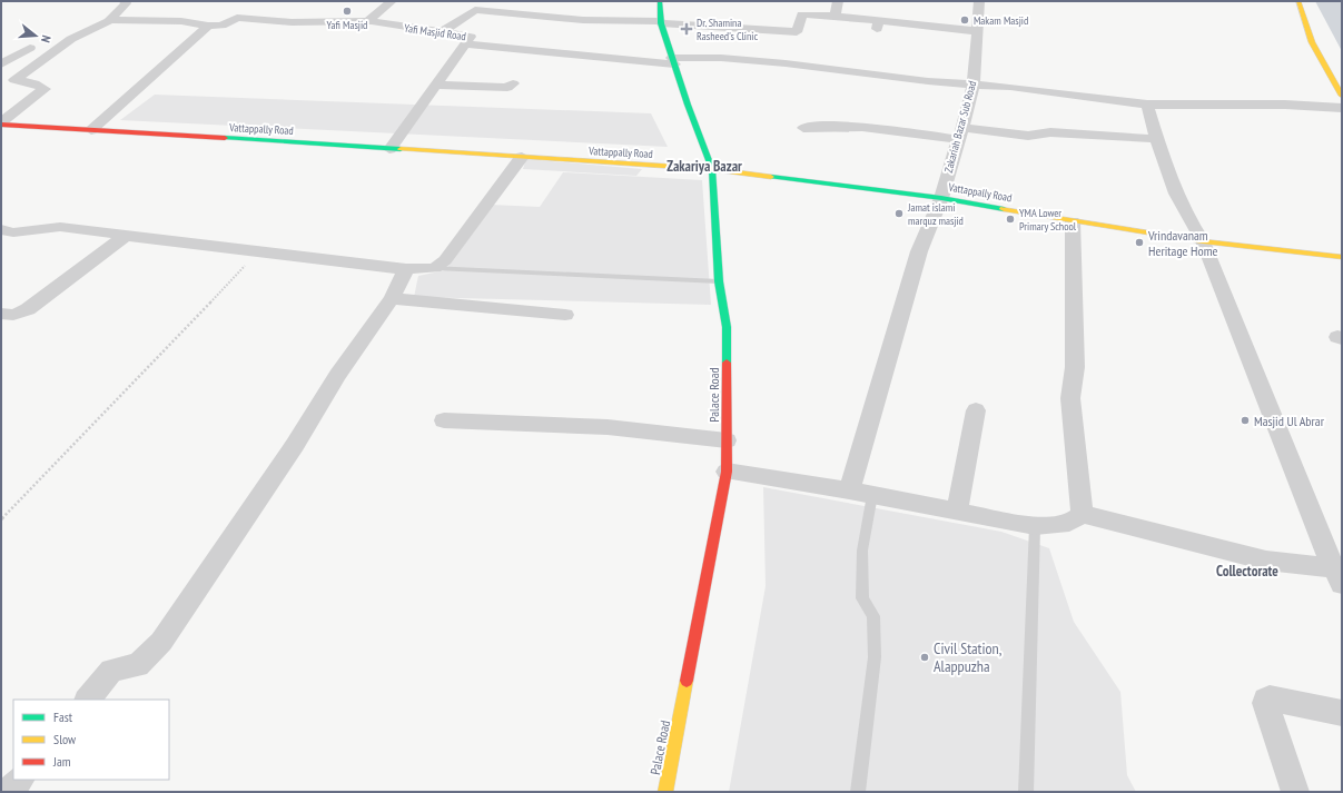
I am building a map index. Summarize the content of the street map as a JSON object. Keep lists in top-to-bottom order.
{
  "streets": {
    "main road": ["Vattappally Road", "Palace Road"],
    "street": ["Yafi Masjid Road", "Zakariah Bazar Sub Road"]
  },
  "crossings": [
    ["Yafi Masjid Road", "Vattappally Road"],
    ["Zakariah Bazar Sub Road", "Vattappally Road"],
    ["Vattappally Road", "Palace Road"]
  ],
  "districts": ["Zakariya Bazar", "Collectorate"],
  "places": {
    "other": [
      "Yafi Masjid",
      "Makam Masjid",
      "Jamat islami marquz masjid",
      "YMA Lower Primary School",
      "Vrindavanam Heritage Home",
      "Masjid Ul Abrar",
      "Civil Station, Alappuzha"
    ],
    "health": ["Dr. Shamina Rasheed's Clinic"]
  },
  "legend": ["Fast", "Slow", "Jam"],
  "north": "right"
}
